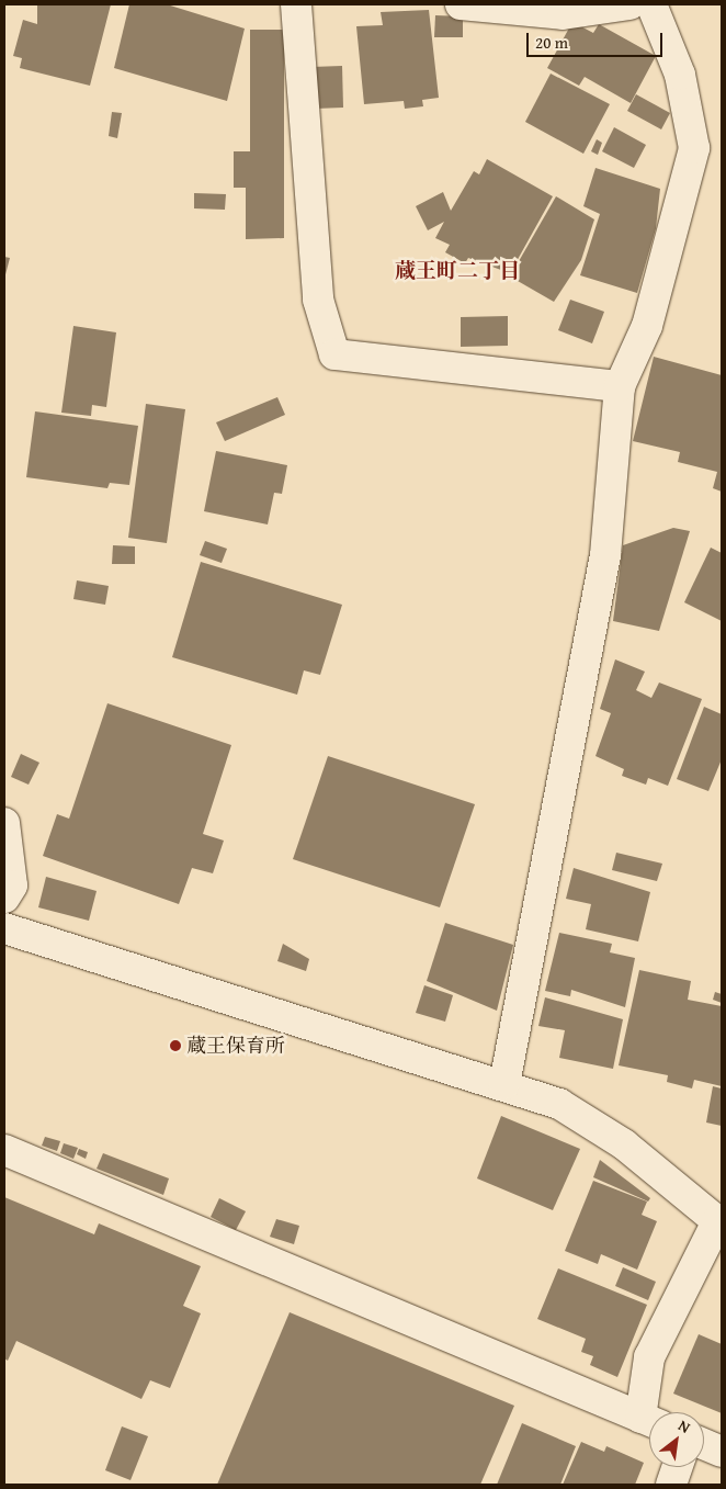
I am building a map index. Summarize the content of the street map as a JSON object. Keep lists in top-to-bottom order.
{
  "districts": ["蔵王町二丁目"],
  "places": ["蔵王保育所"],
  "scale_bar": "20 m",
  "north": "top right"
}
